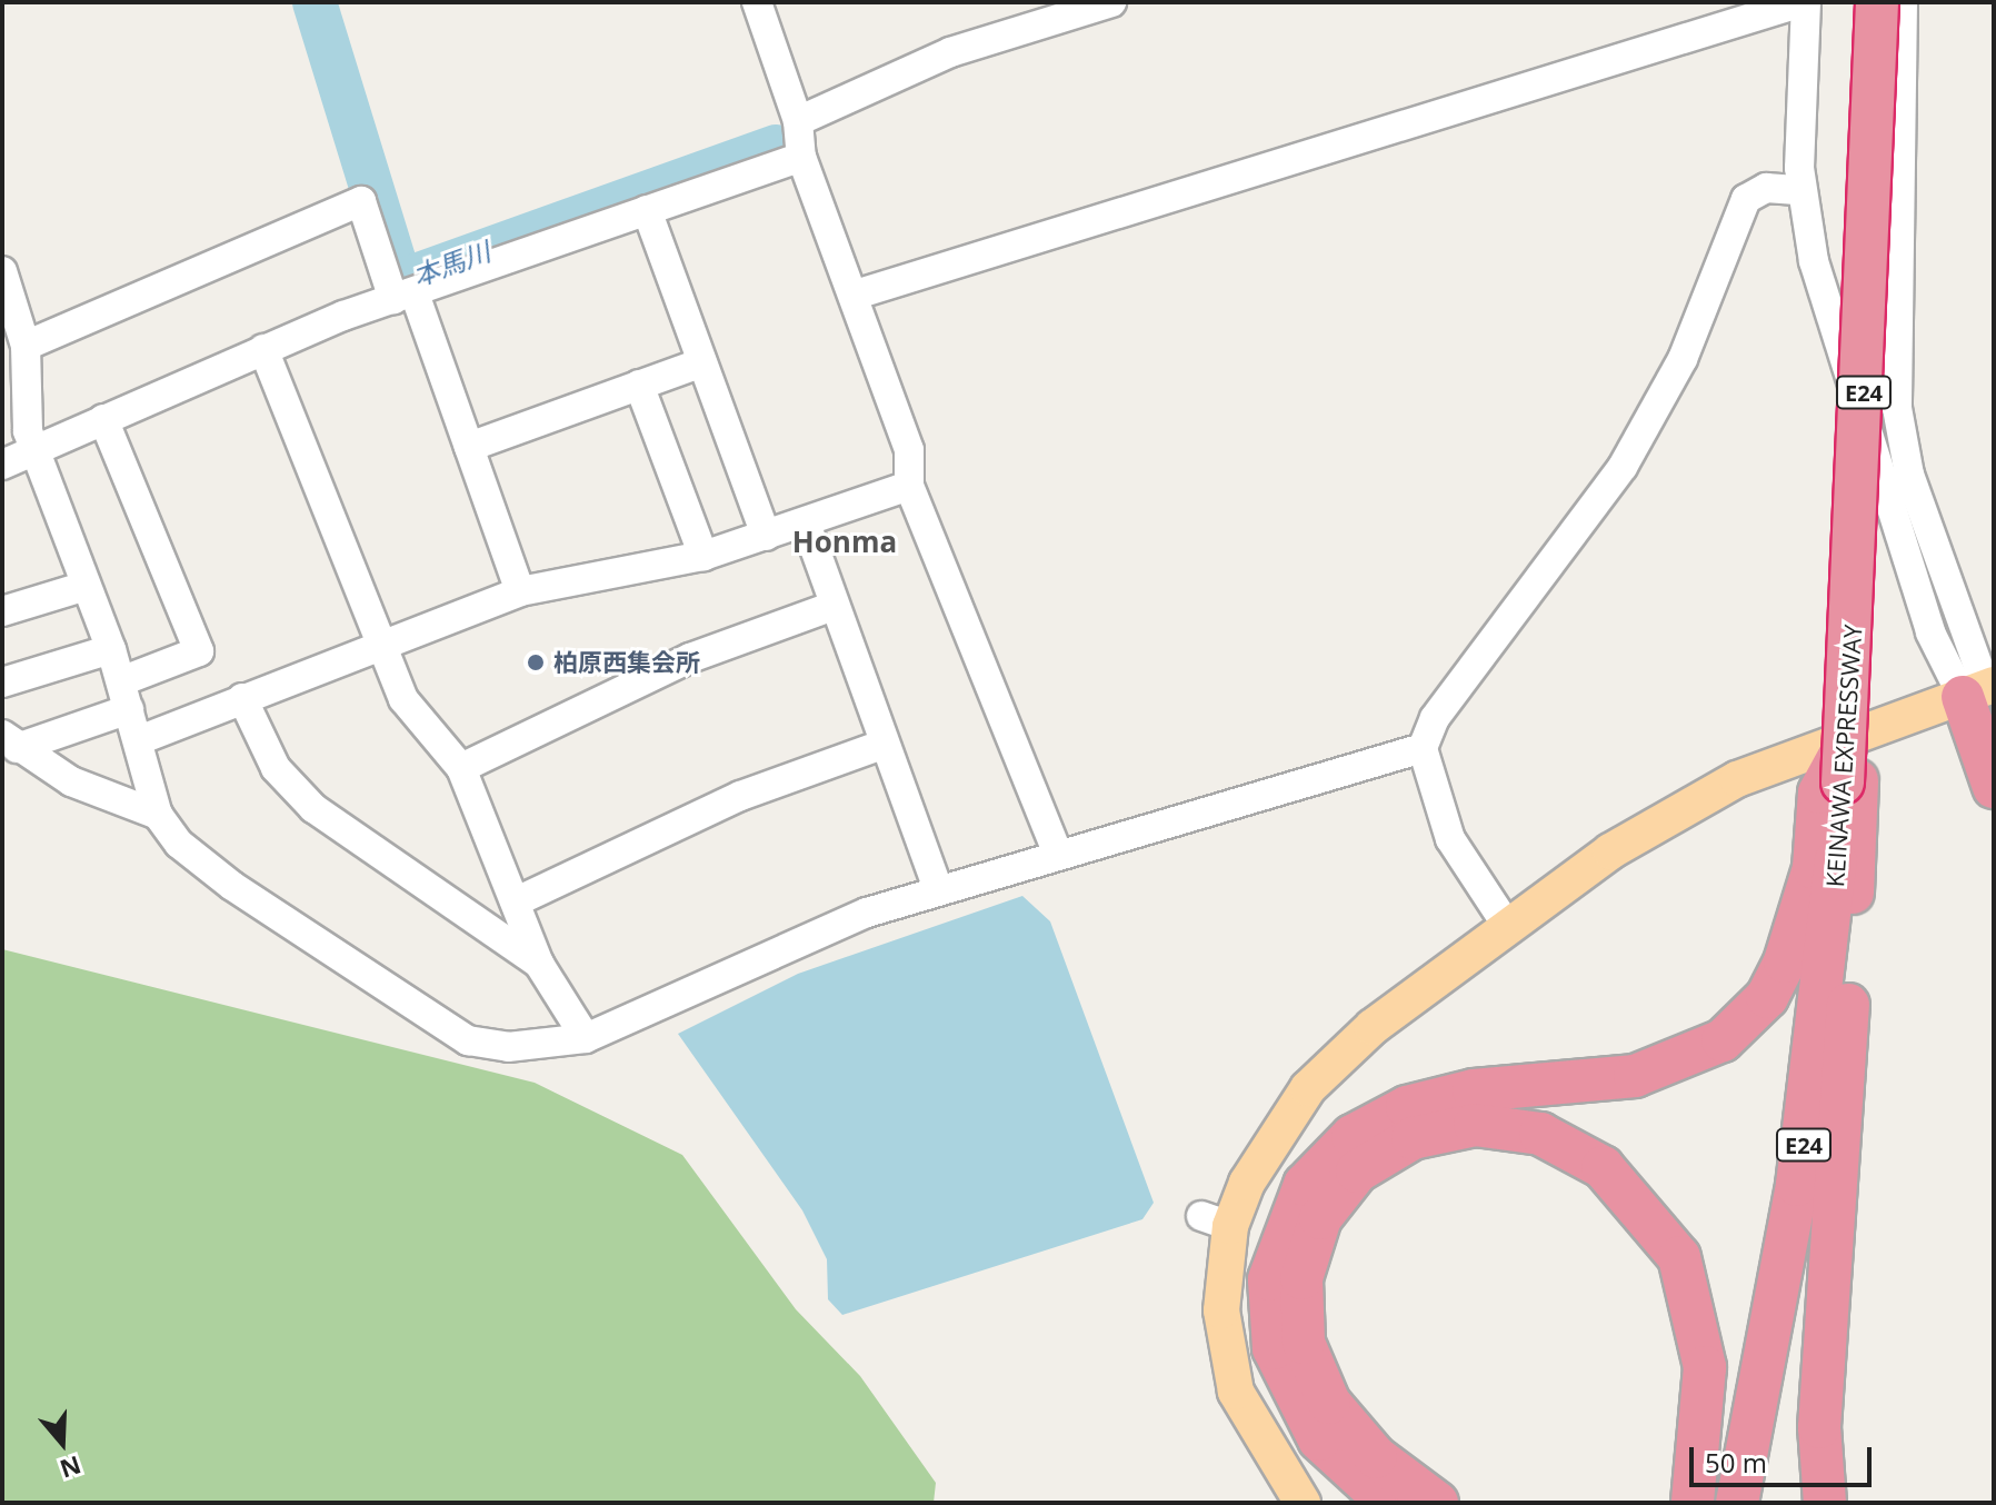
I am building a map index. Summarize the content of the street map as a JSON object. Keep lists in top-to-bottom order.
{
  "streets": {
    "highway": ["E24", "KEINAWA EXPRESSWAY"]
  },
  "districts": ["Honma"],
  "water": ["本馬川"],
  "places": ["柏原西集会所"],
  "scale_bar": "50 m",
  "north": "bottom"
}
